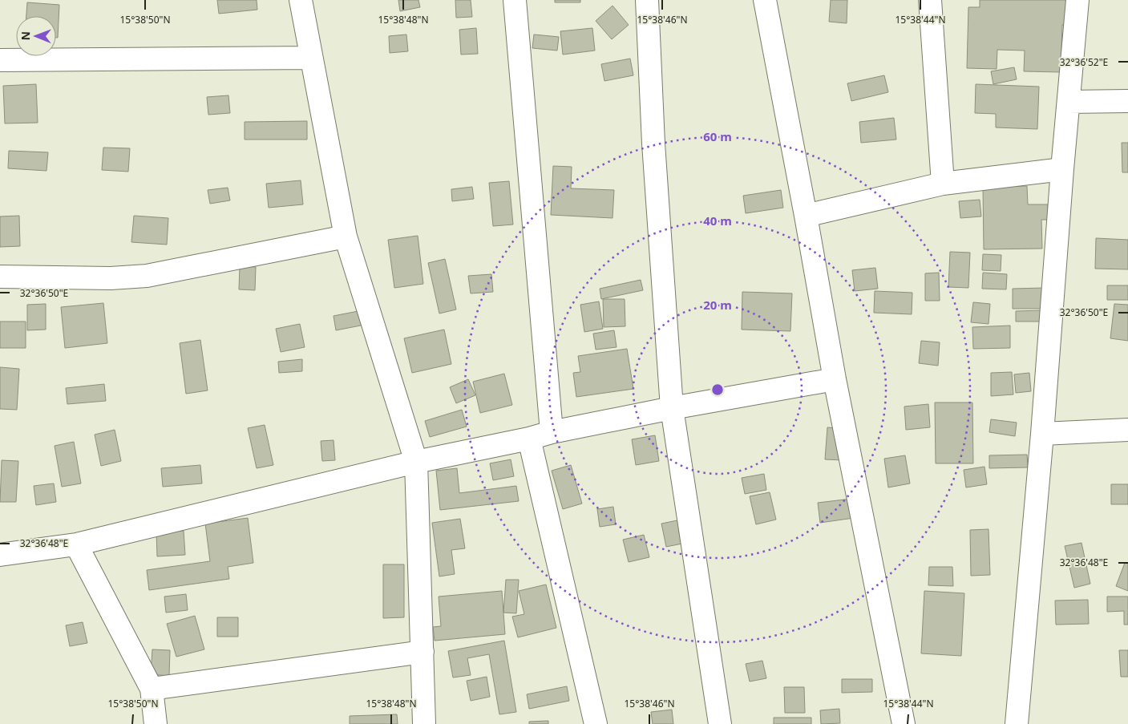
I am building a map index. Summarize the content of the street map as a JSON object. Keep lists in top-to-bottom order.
{
  "north": "left",
  "coordinates": [
    "15°38'50\"N",
    "15°38'48\"N",
    "15°38'46\"N",
    "15°38'44\"N",
    "32°36'52\"E",
    "32°36'50\"E",
    "32°36'48\"E"
  ],
  "rings": ["60 m", "40 m", "20 m"]
}
